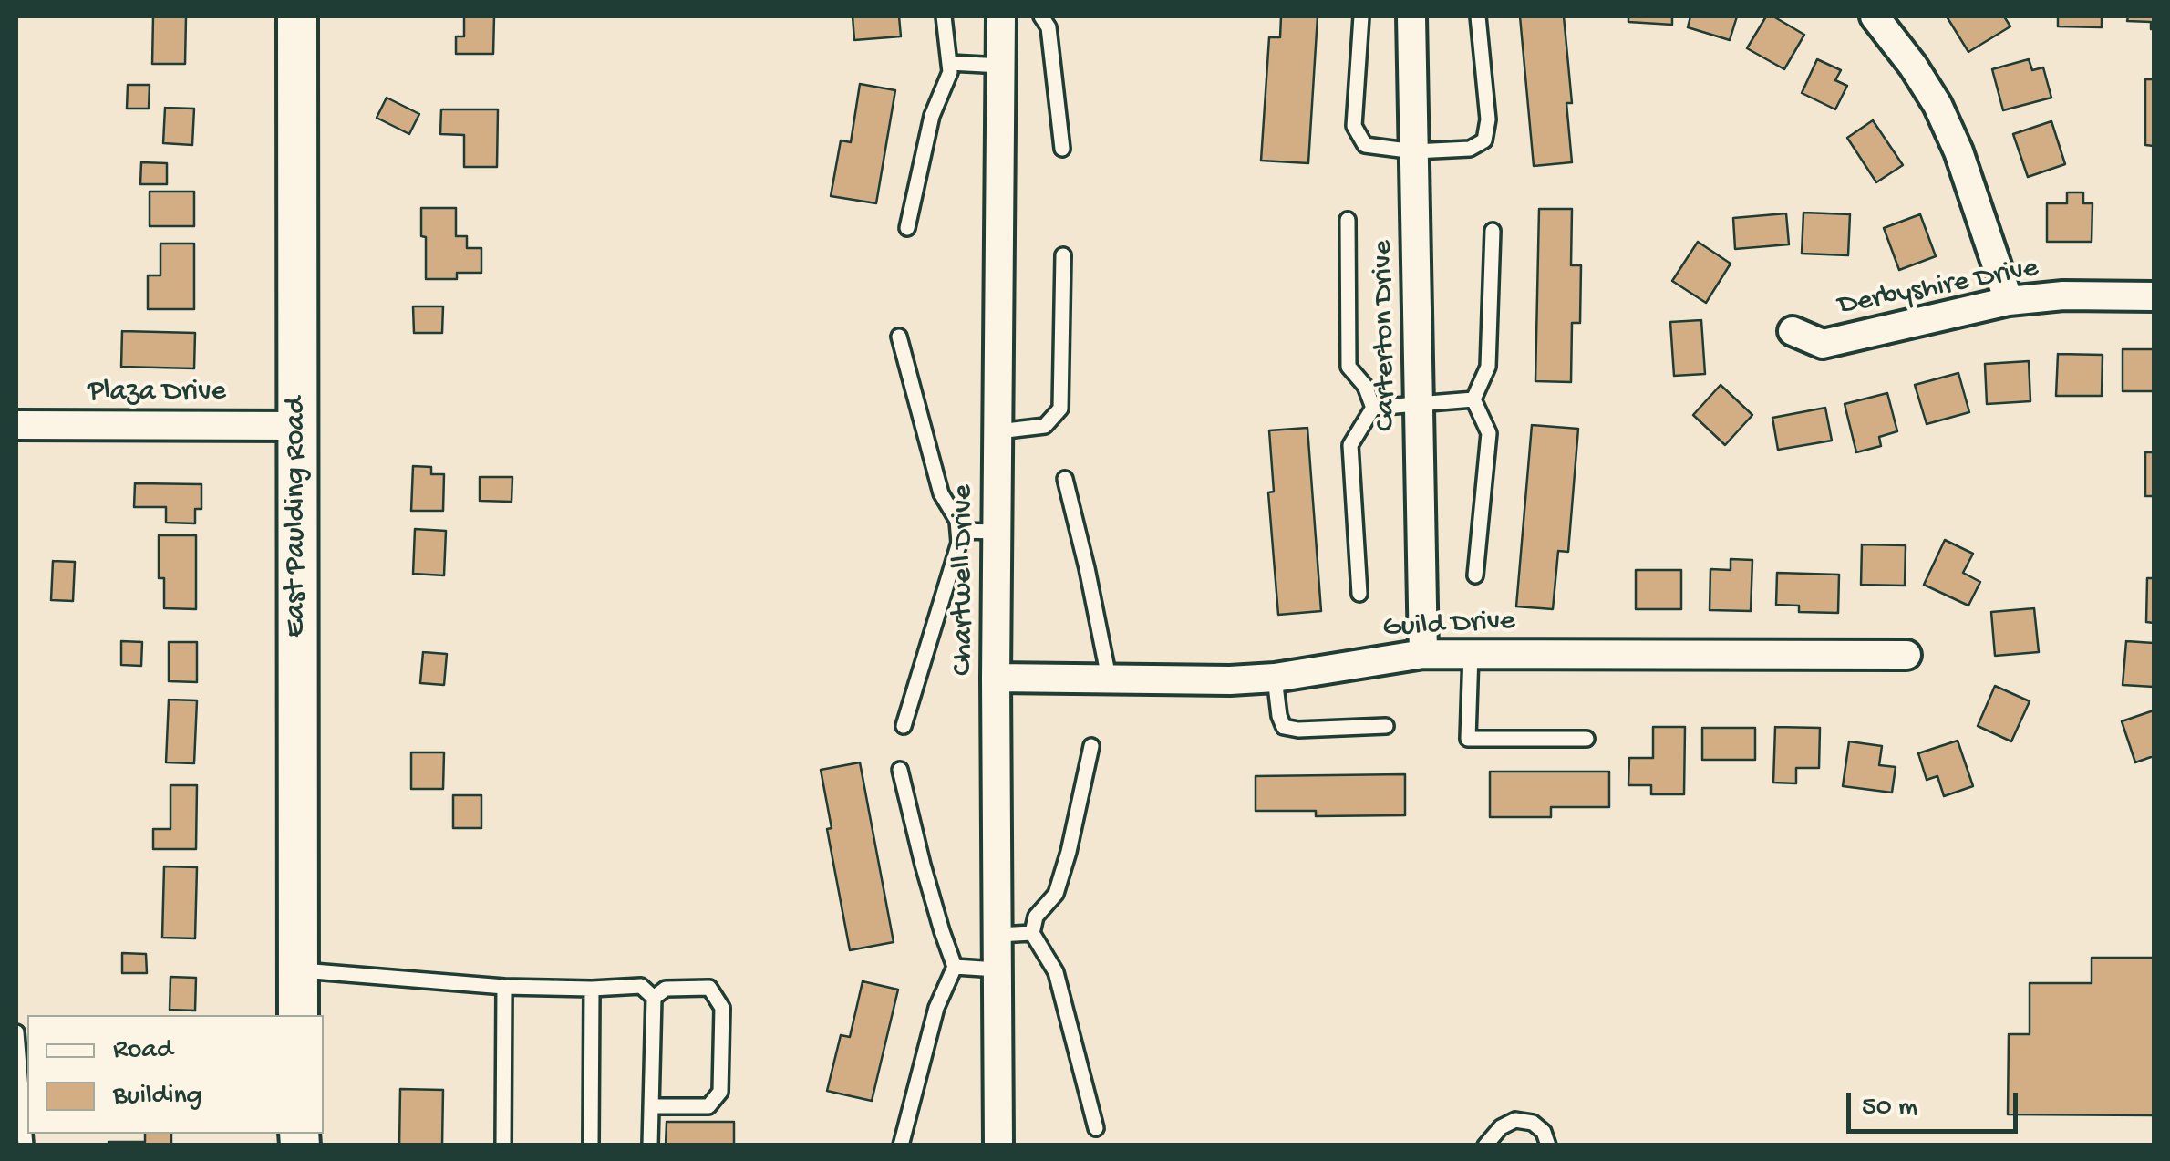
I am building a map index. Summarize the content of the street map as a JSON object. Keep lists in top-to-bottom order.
{
  "streets": {
    "main road": ["East Paulding Road"],
    "street": [
      "Derbyshire Drive",
      "Carterton Drive",
      "Plaza Drive",
      "Chartwell Drive",
      "Guild Drive"
    ]
  },
  "crossings": [
    ["Carterton Drive", "Guild Drive"],
    ["Plaza Drive", "East Paulding Road"],
    ["Chartwell Drive", "Guild Drive"]
  ],
  "legend": ["Road", "Building"],
  "scale_bar": "50 m"
}
